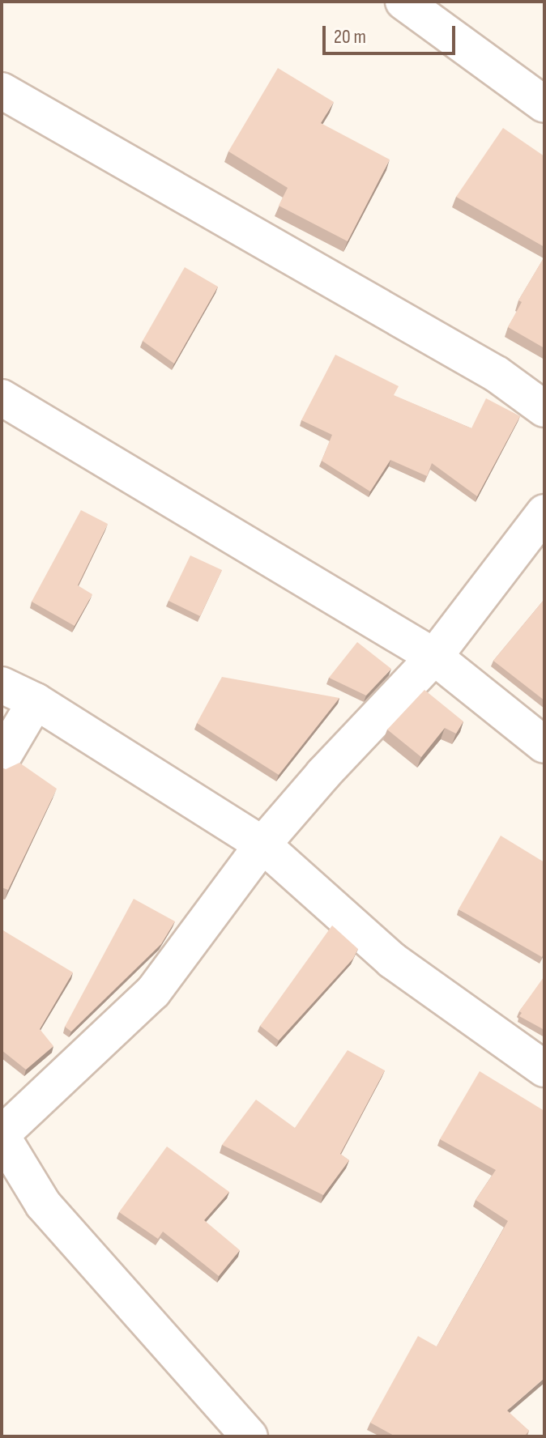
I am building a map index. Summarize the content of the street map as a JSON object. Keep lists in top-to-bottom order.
{
  "scale_bar": "20 m"
}
